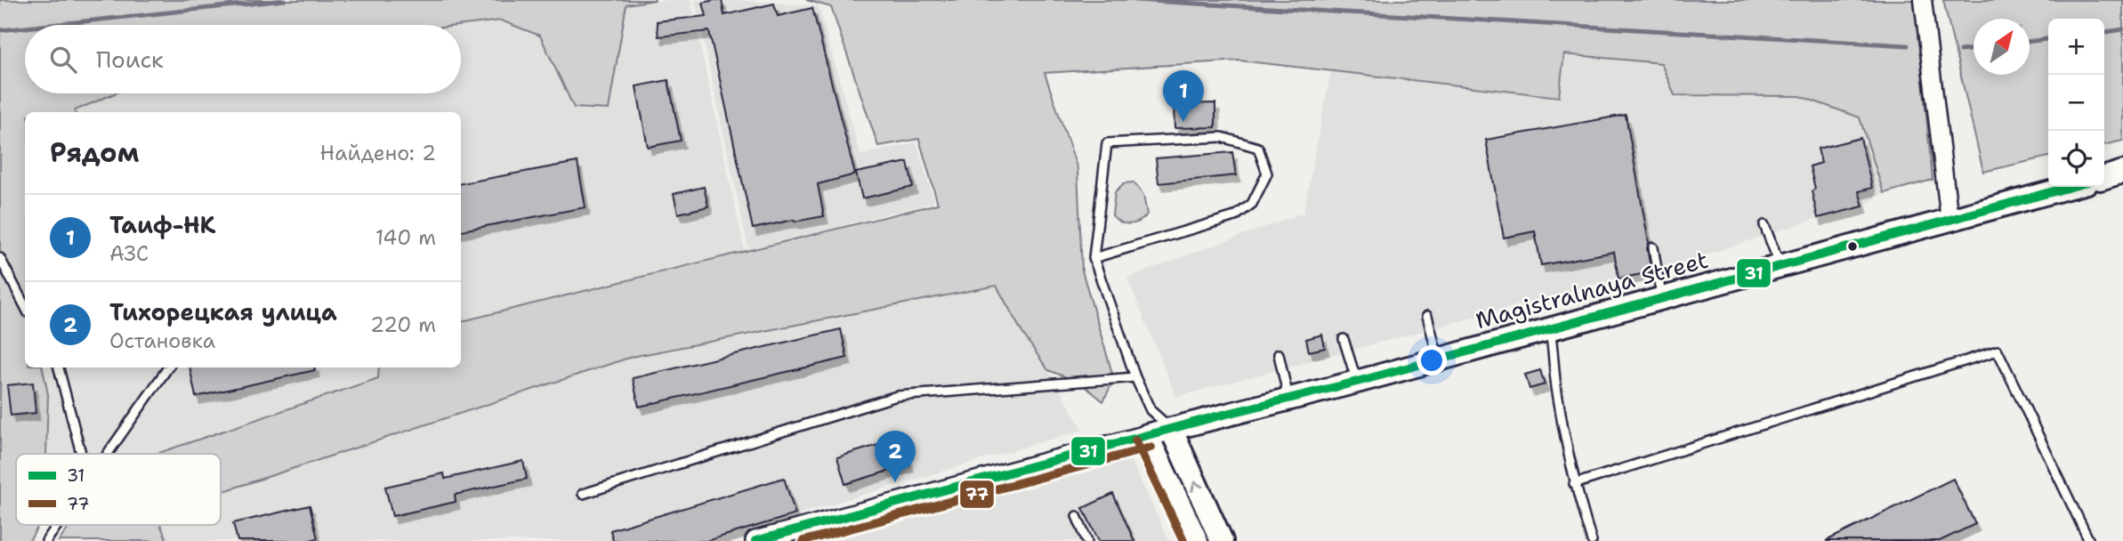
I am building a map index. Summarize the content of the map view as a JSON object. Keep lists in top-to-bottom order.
{
  "streets": {
    "main road": ["Magistralnaya Street"]
  },
  "lines": ["transit line 31", "transit line 77"],
  "legend": ["31", "77"],
  "north": "top right",
  "page": {
    "map_buttons": ["+", "−"],
    "search": "Поиск",
    "pins": ["1", "2"],
    "heading": ["Рядом", "Найдено: 2"],
    "list": [
      {
        "mark": "1",
        "name": "Таиф-НК",
        "note": "АЗС",
        "value": "140 m"
      },
      {
        "mark": "2",
        "name": "Тихорецкая улица",
        "note": "Остановка",
        "value": "220 m"
      }
    ]
  }
}
